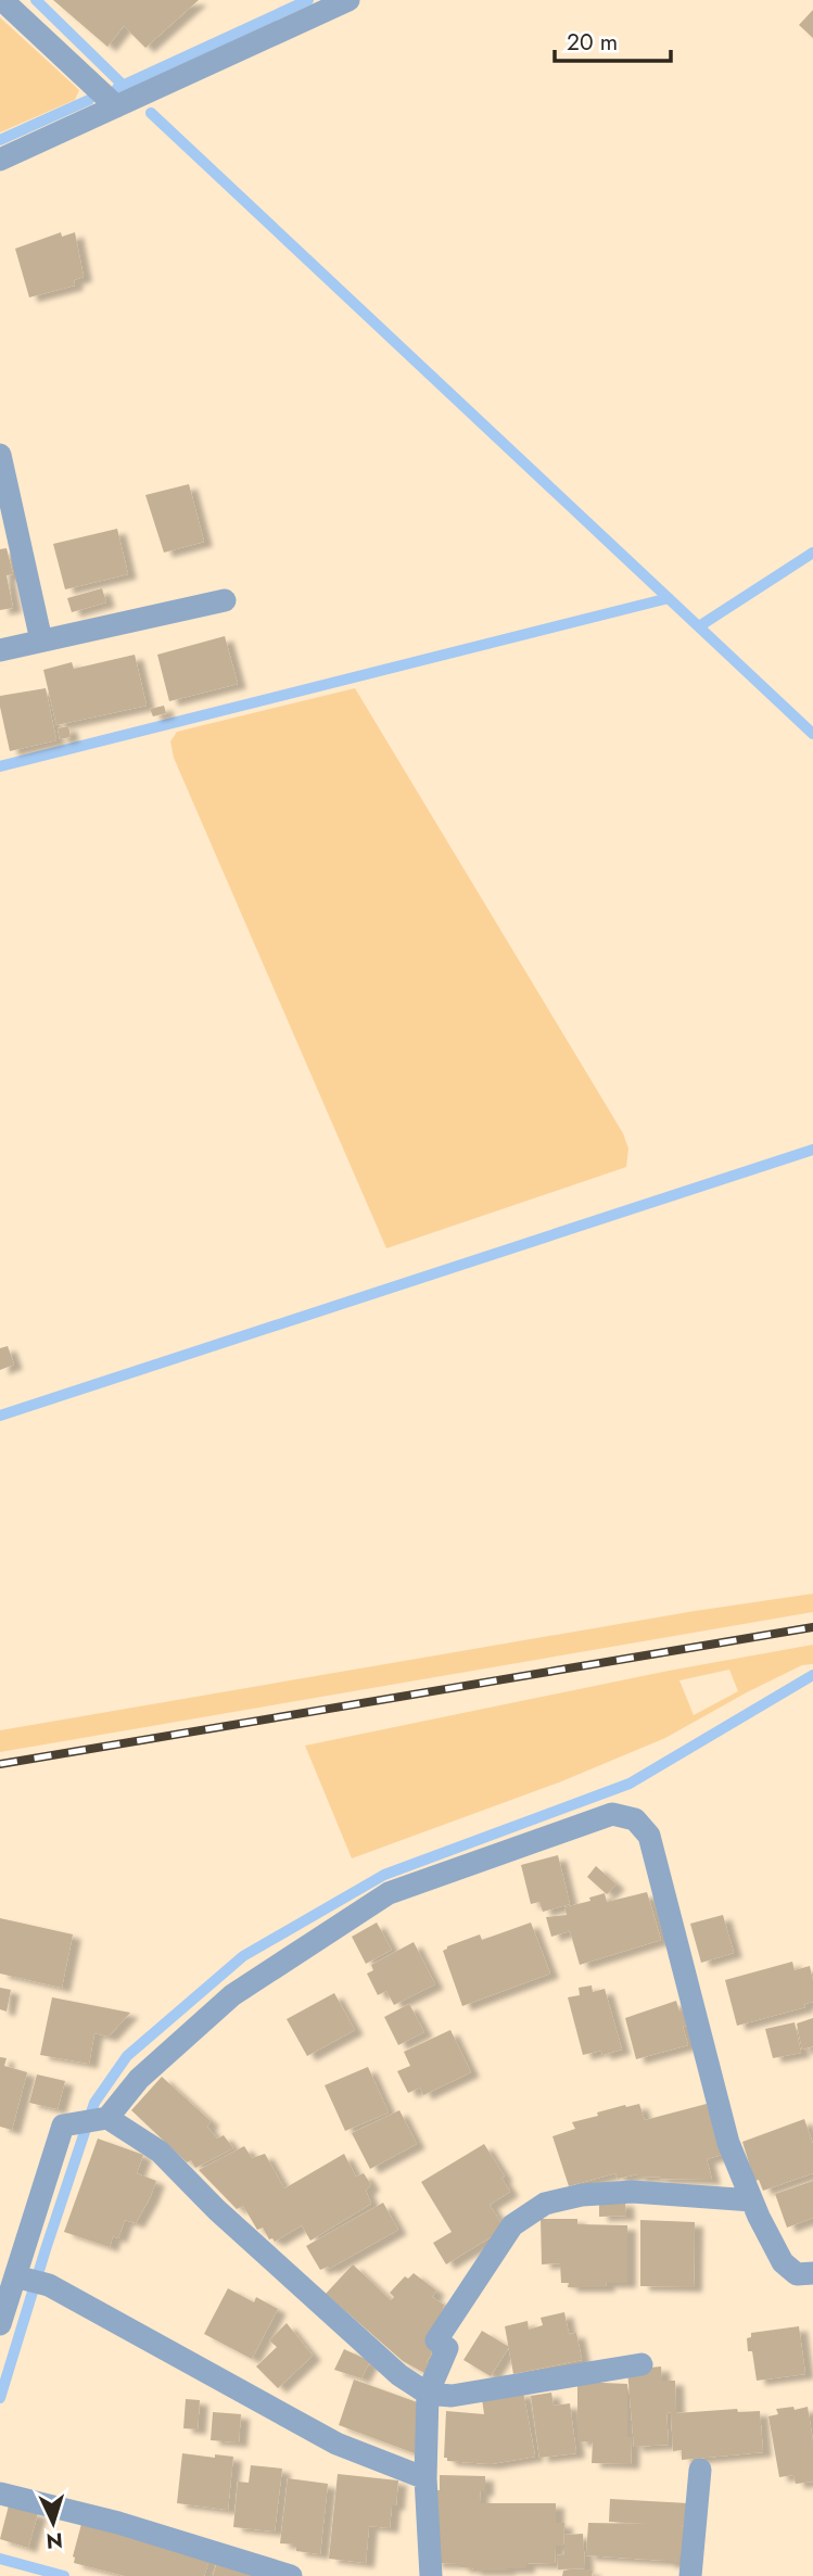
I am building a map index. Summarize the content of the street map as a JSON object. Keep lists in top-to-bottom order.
{
  "scale_bar": "20 m",
  "north": "bottom"
}
